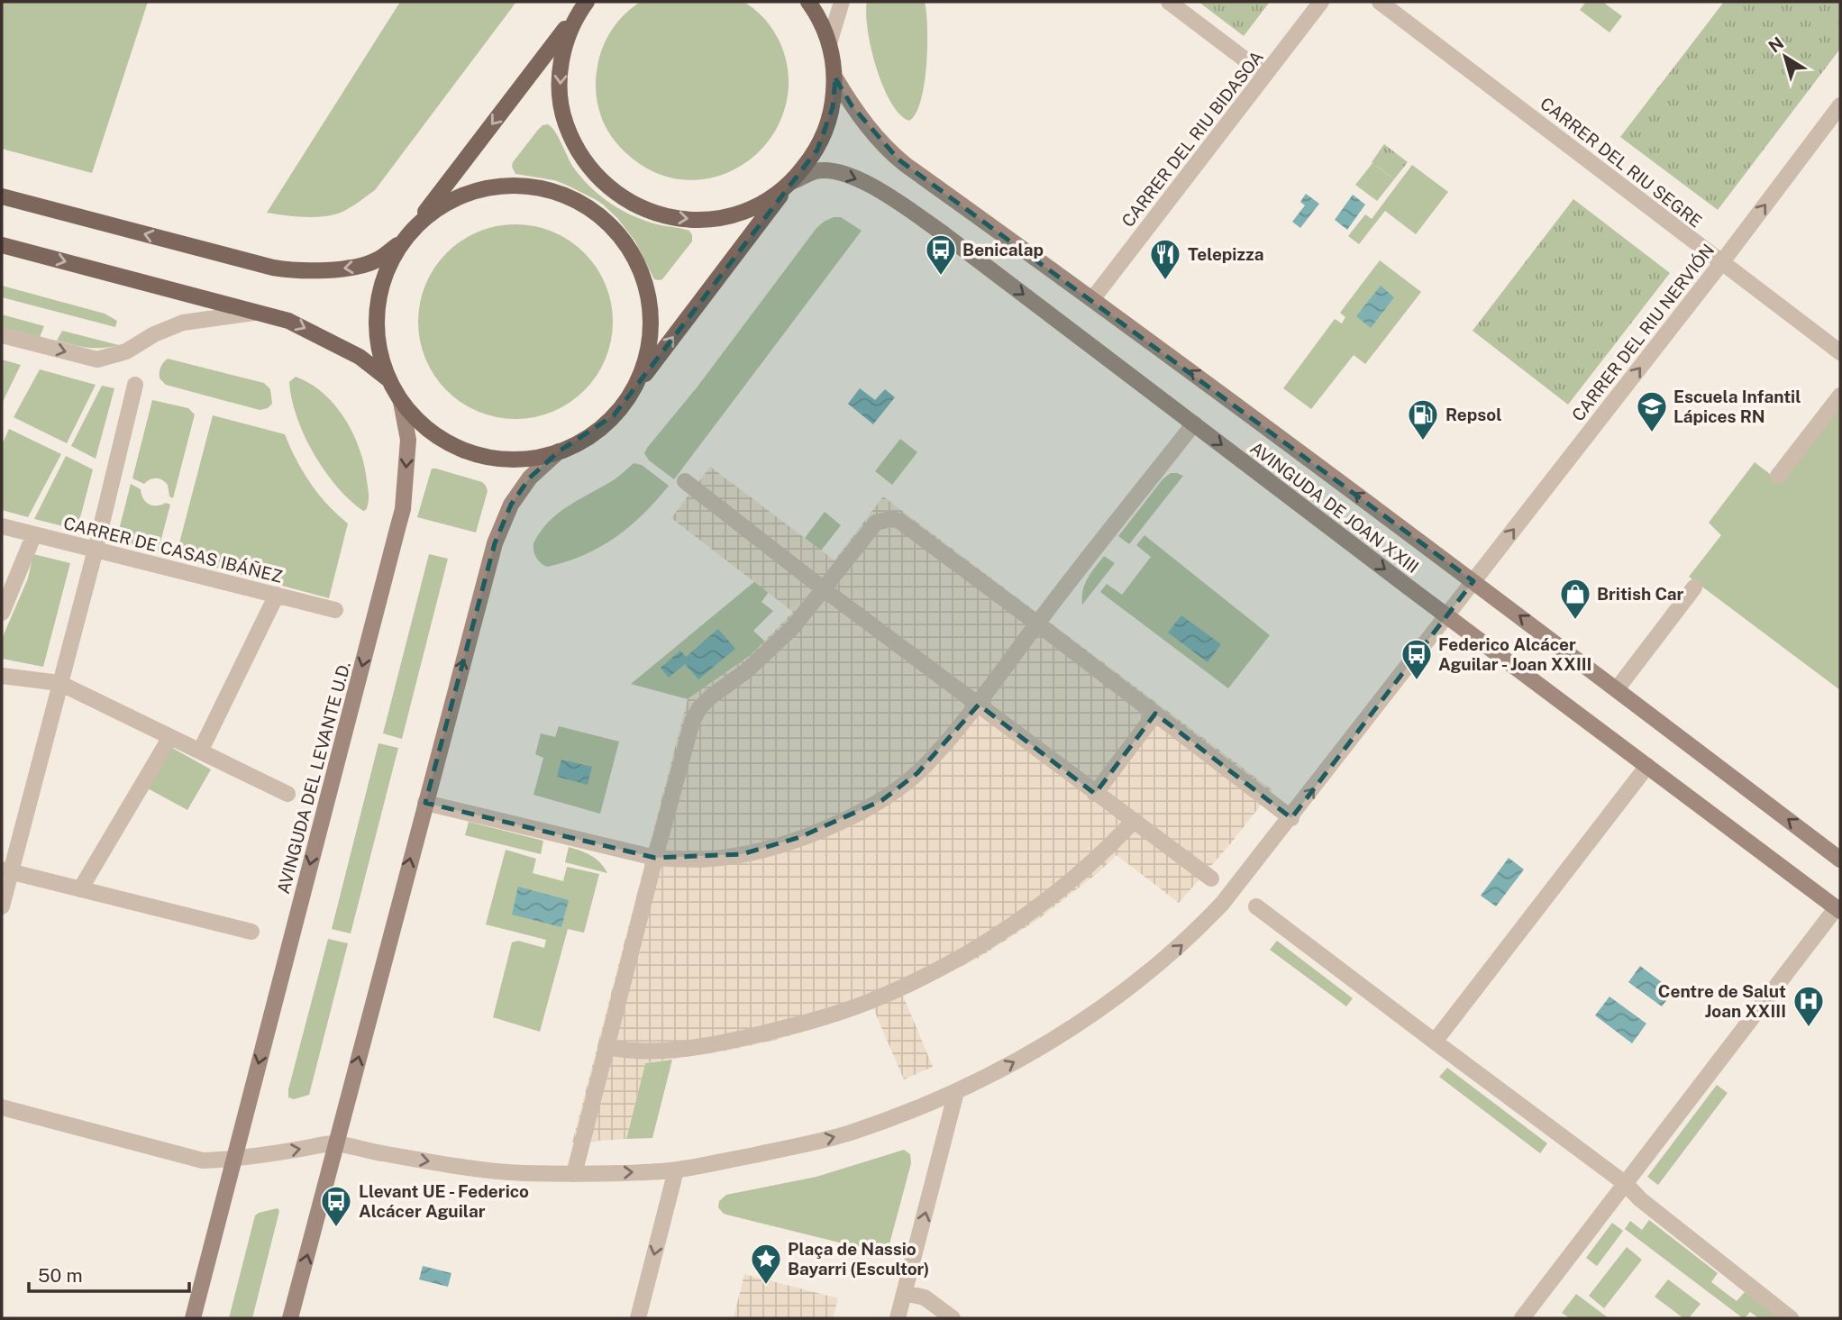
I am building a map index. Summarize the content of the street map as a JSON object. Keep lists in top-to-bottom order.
{
  "streets": {
    "main road": ["AVINGUDA DE JOAN XXIII", "AVINGUDA DEL LEVANTE U.D."],
    "street": [
      "CARRER DEL RIU BIDASOA",
      "CARRER DEL RIU SEGRE",
      "CARRER DEL RIU NERVIÓN",
      "CARRER DE CASAS IBÁÑEZ"
    ]
  },
  "crossings": [
    ["CARRER DEL RIU BIDASOA", "AVINGUDA DE JOAN XXIII"],
    ["CARRER DEL RIU SEGRE", "CARRER DEL RIU NERVIÓN"],
    ["CARRER DEL RIU NERVIÓN", "AVINGUDA DE JOAN XXIII"]
  ],
  "places": {
    "bus stop": ["Benicalap", "Federico Alcácer Aguilar - Joan XXIII", "Llevant UE - Federico Alcácer Aguilar"],
    "restaurant": ["Telepizza"],
    "school or university": ["Escuela Infantil Lápices RN"],
    "fuel station": ["Repsol"],
    "shop": ["British Car"],
    "hospital": ["Centre de Salut Joan XXIII"],
    "place": ["Plaça de Nassio Bayarri (Escultor)"]
  },
  "scale_bar": "50 m",
  "north": "top left"
}
